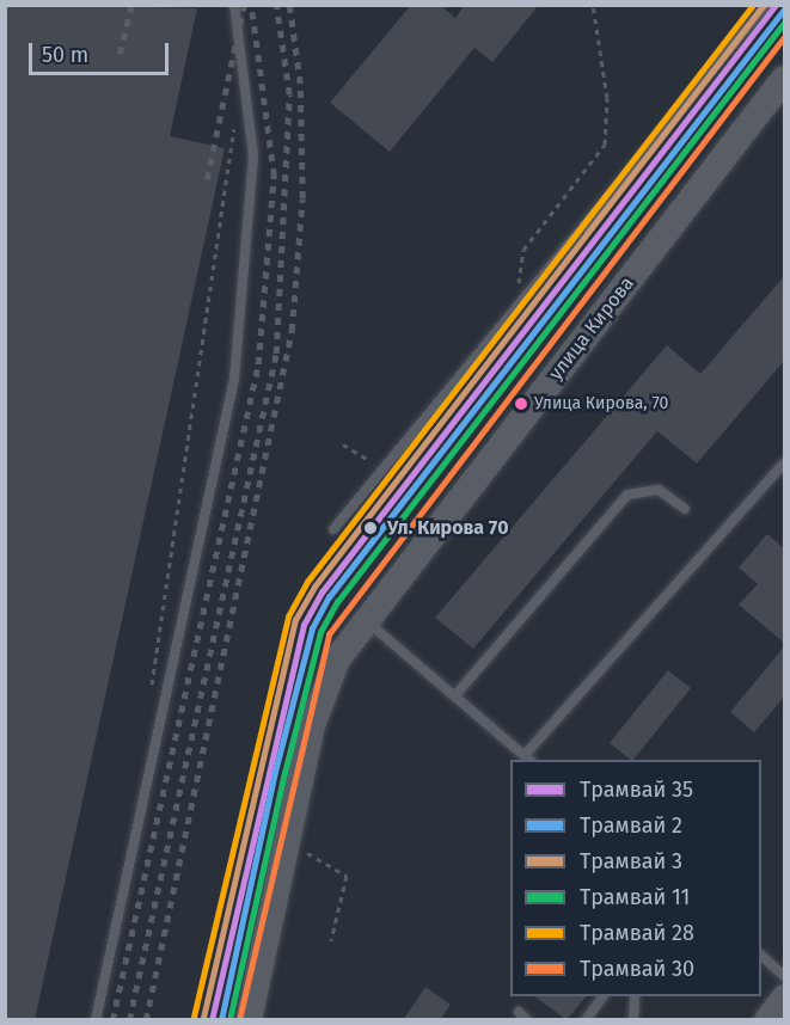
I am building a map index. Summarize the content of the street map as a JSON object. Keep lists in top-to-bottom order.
{
  "streets": {
    "main road": ["улица Кирова"]
  },
  "places": ["Улица Кирова, 70", "Ул. Кирова 70"],
  "lines": [
    "tram line 35",
    "tram line 3",
    "tram line 28",
    "tram line 2",
    "tram line 11",
    "tram line 30"
  ],
  "legend": [
    "Трамвай 35",
    "Трамвай 2",
    "Трамвай 3",
    "Трамвай 11",
    "Трамвай 28",
    "Трамвай 30"
  ],
  "scale_bar": "50 m"
}
